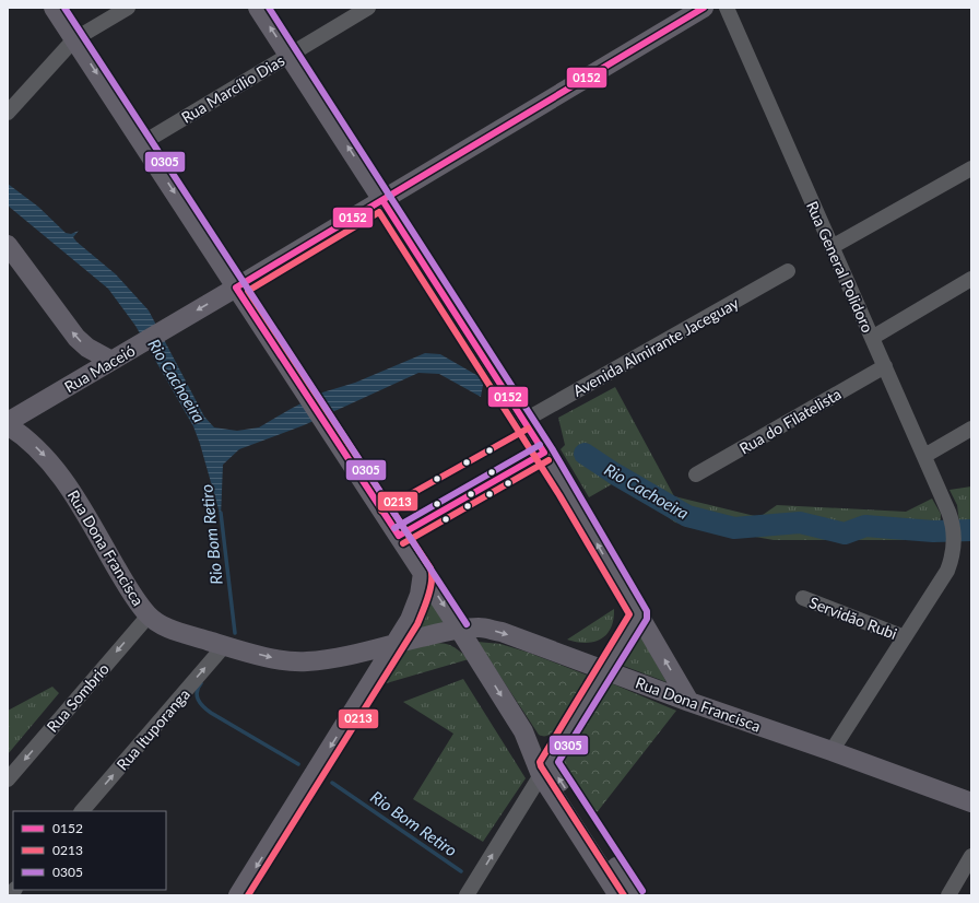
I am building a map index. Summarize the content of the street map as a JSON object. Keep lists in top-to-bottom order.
{
  "streets": {
    "main road": ["Rua Maceió", "Rua Dona Francisca"],
    "street": [
      "Rua Marcílio Dias",
      "Rua General Polidoro",
      "Avenida Almirante Jaceguay",
      "Rua do Filatelista",
      "Servidão Rubi",
      "Rua Sombrio",
      "Rua Ituporanga"
    ]
  },
  "crossings": [
    ["Rua General Polidoro", "Rua do Filatelista"],
    ["Rua General Polidoro", "Servidão Rubi"],
    ["Rua Dona Francisca", "Rua Sombrio"],
    ["Rua Dona Francisca", "Rua Ituporanga"]
  ],
  "one_way": ["Rua Dona Francisca", "Rua Sombrio", "Rua Ituporanga"],
  "water": ["Rio Cachoeira", "Rio Bom Retiro"],
  "lines": ["transit line 0152", "transit line 0305", "transit line 0213"],
  "legend": ["0152", "0213", "0305"]
}
